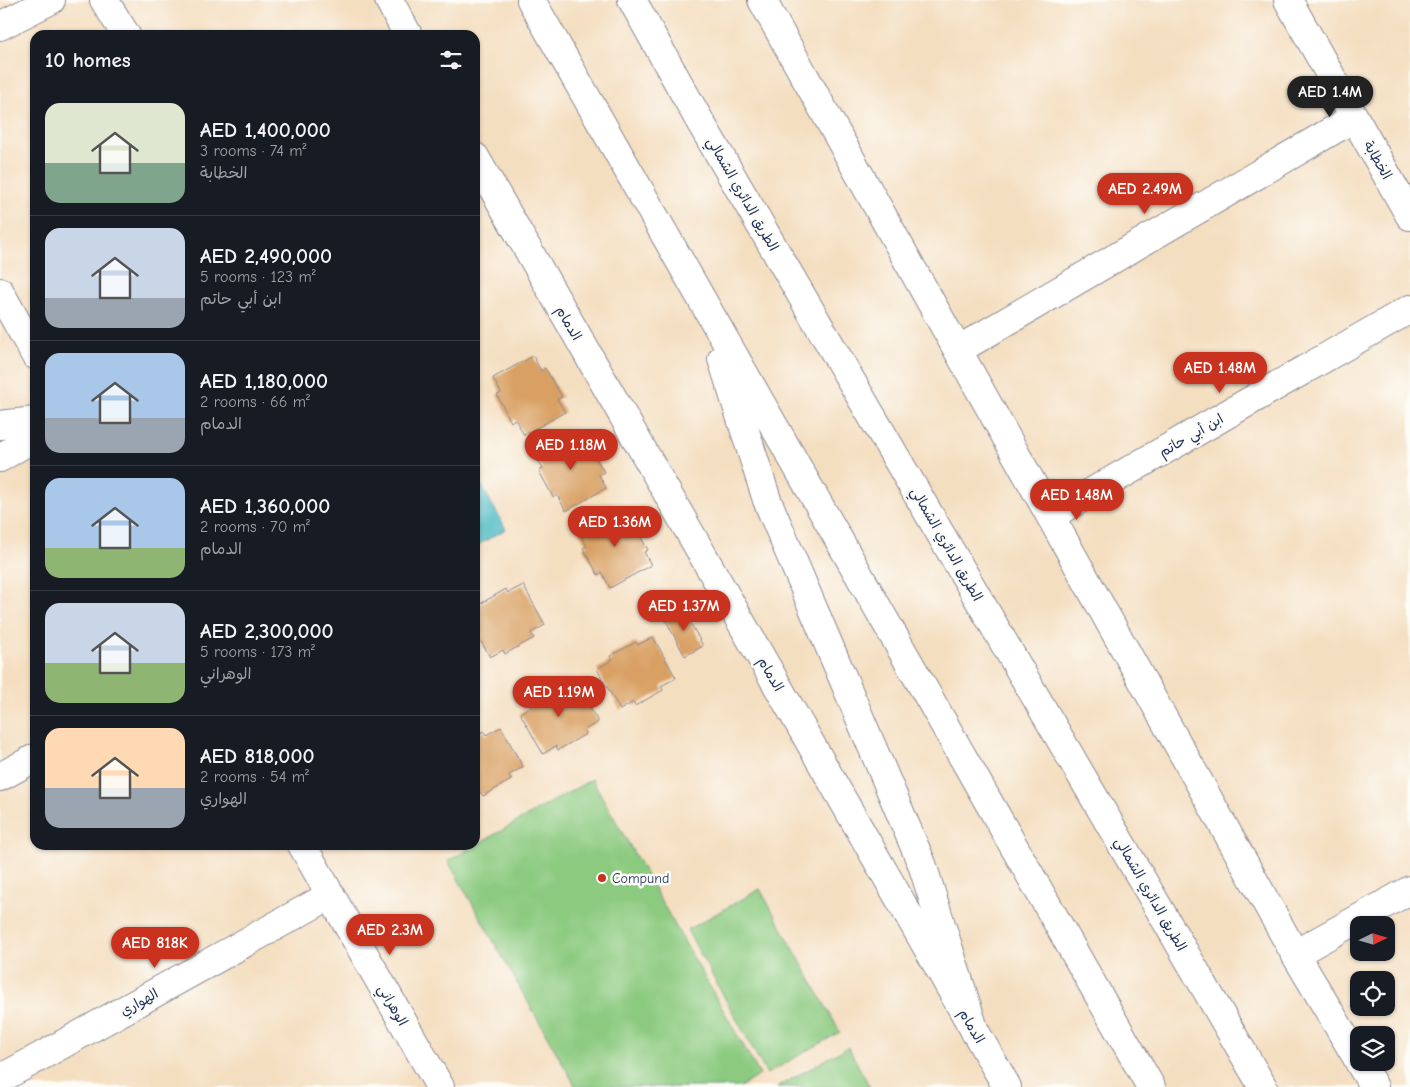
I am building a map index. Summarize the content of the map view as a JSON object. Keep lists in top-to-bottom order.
{
  "streets": {
    "main road": [
      "الخطابة",
      "الطريق الدائري الشمالي",
      "الدمام",
      "ابن أبي حاتم",
      "الهواري",
      "الوهراني"
    ]
  },
  "crossings": [
    ["الهواري", "الوهراني"]
  ],
  "places": ["Compund"],
  "north": "right",
  "page": {
    "heading": "10 homes",
    "price": [
      "AED 1.4M",
      "AED 2.49M",
      "AED 1.48M",
      "AED 1.18M",
      "AED 1.48M",
      "AED 1.36M",
      "AED 1.37M",
      "AED 1.19M",
      "AED 2.3M",
      "AED 818K"
    ],
    "list": [
      {
        "name": "AED 1,400,000",
        "note": "3 rooms · 74 m² · الخطابة"
      },
      {
        "name": "AED 2,490,000",
        "note": "5 rooms · 123 m² · ابن أبي حاتم"
      },
      {
        "name": "AED 1,180,000",
        "note": "2 rooms · 66 m² · الدمام"
      },
      {
        "name": "AED 1,360,000",
        "note": "2 rooms · 70 m² · الدمام"
      },
      {
        "name": "AED 2,300,000",
        "note": "5 rooms · 173 m² · الوهراني"
      },
      {
        "name": "AED 818,000",
        "note": "2 rooms · 54 m² · الهواري"
      }
    ]
  }
}
